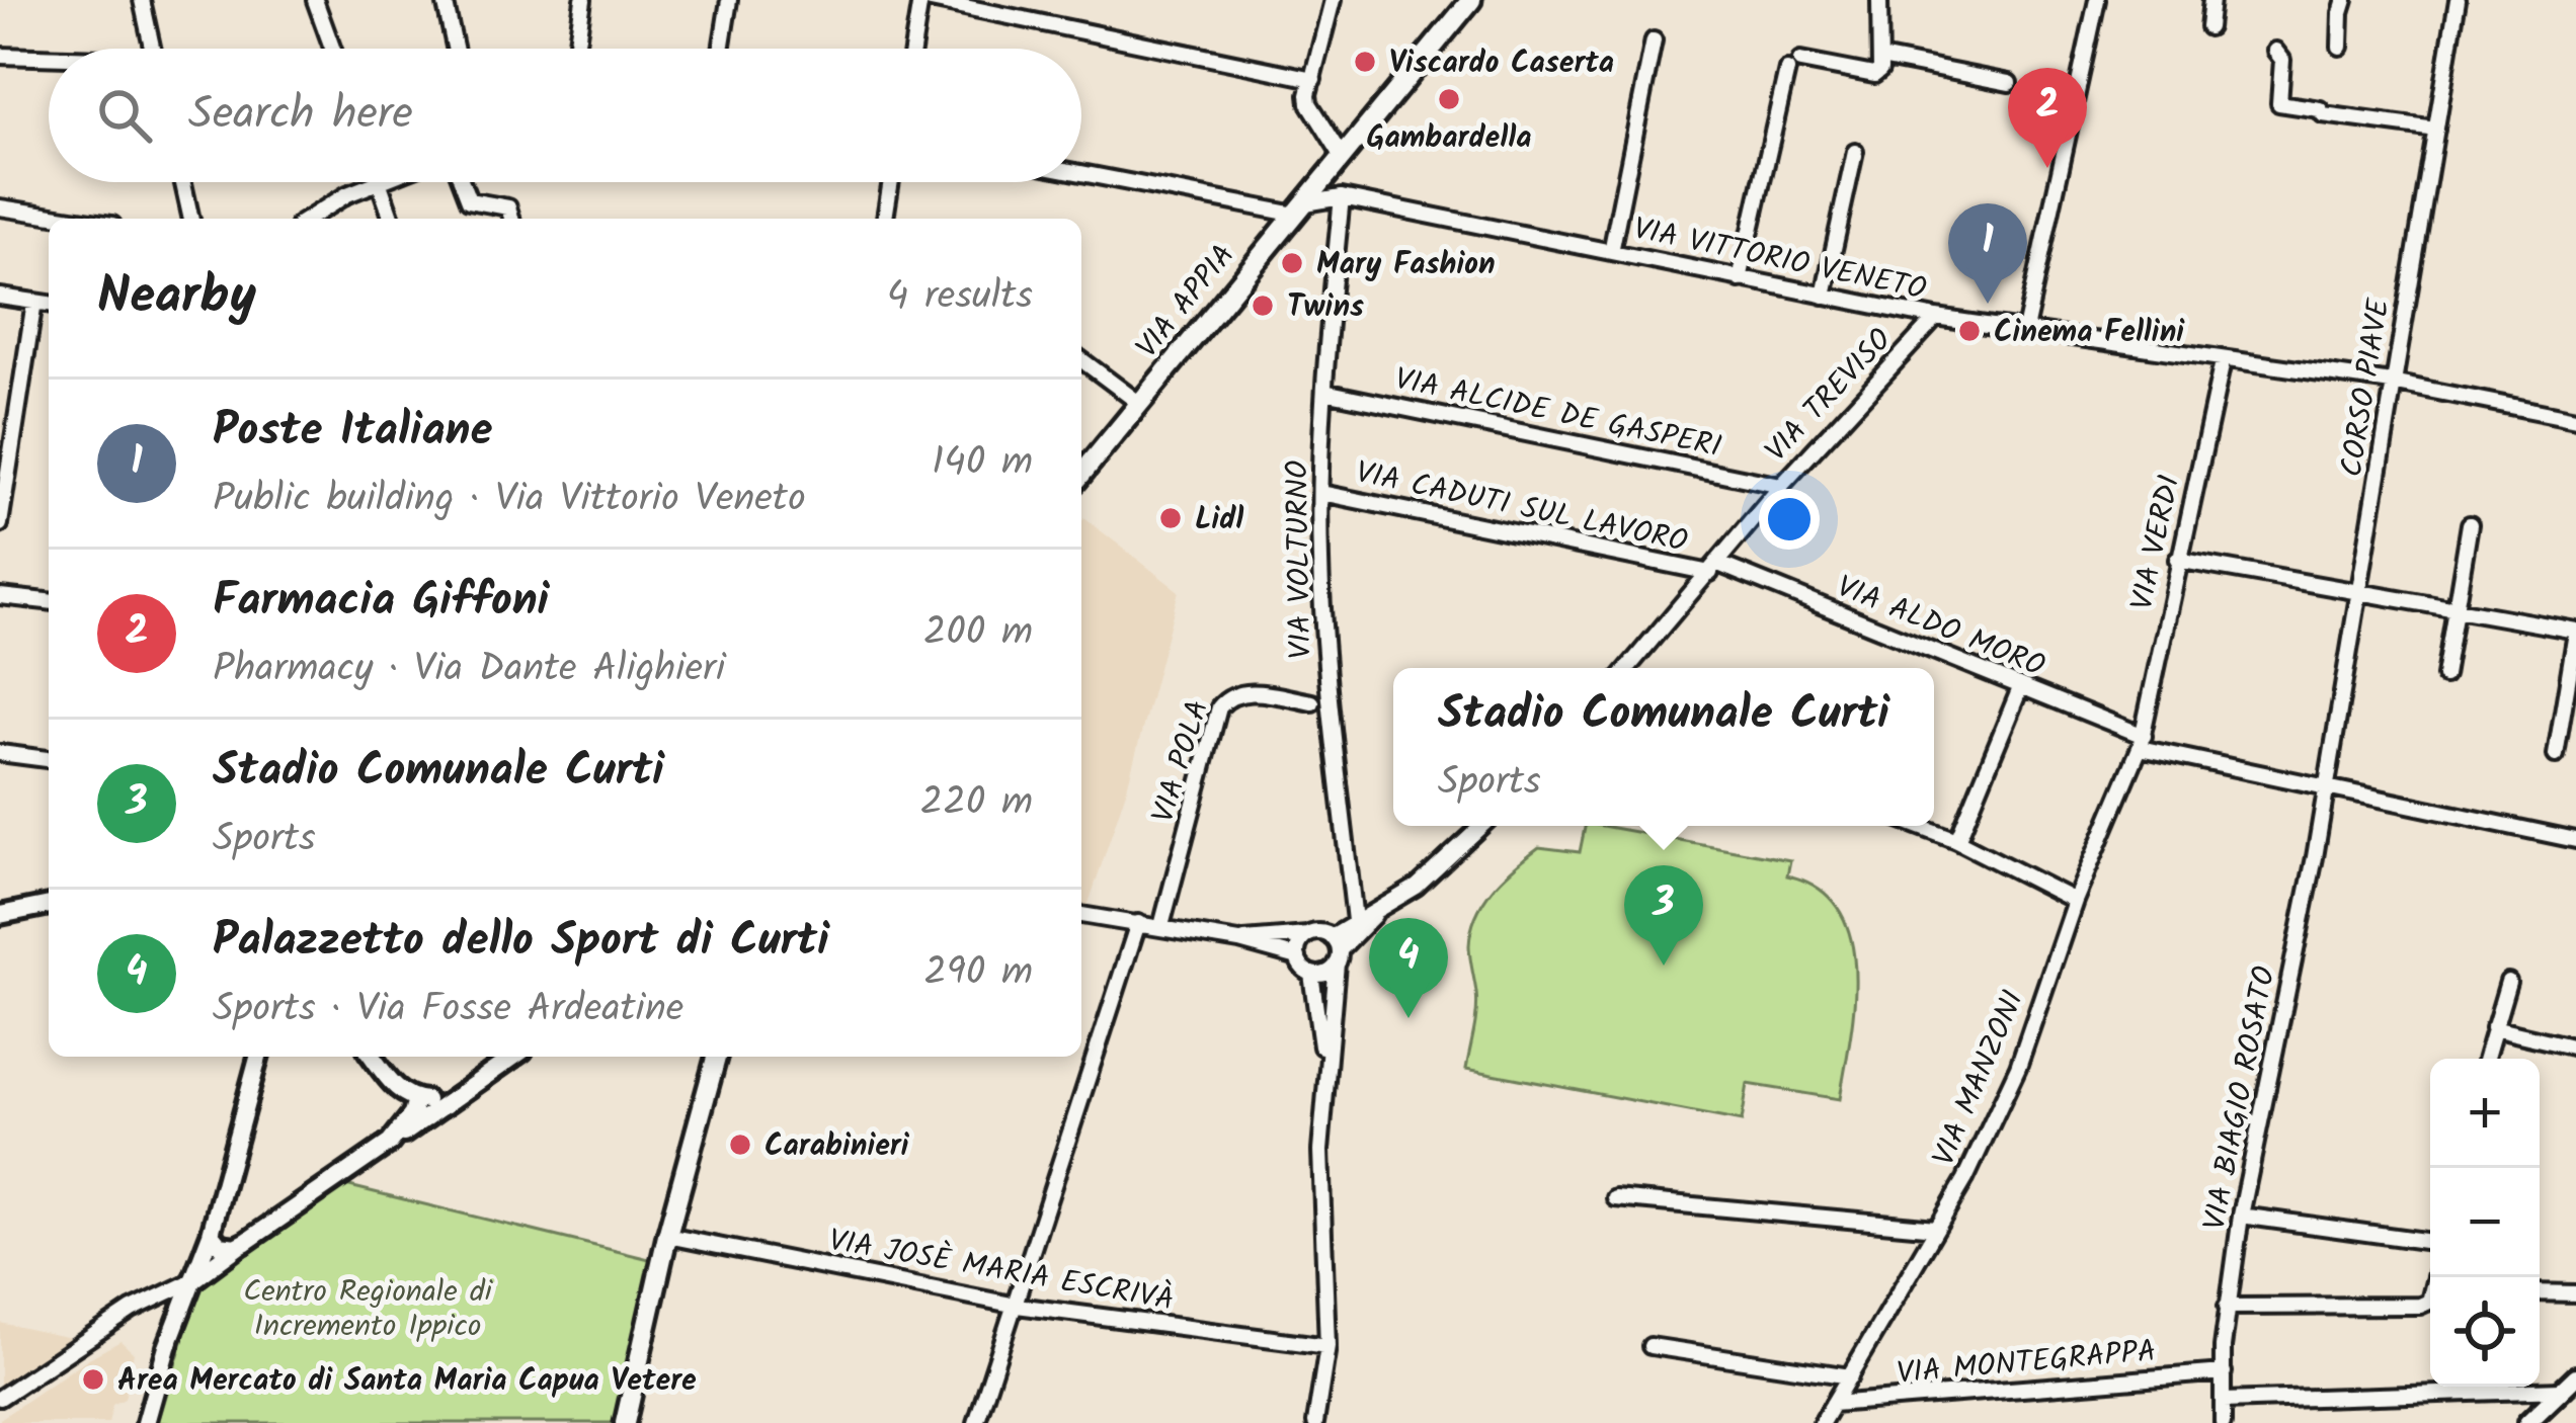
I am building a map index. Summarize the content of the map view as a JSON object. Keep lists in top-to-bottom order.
{
  "streets": {
    "main road": ["VIA APPIA"],
    "street": [
      "VIA VITTORIO VENETO",
      "CORSO PIAVE",
      "VIA TREVISO",
      "VIA ALCIDE DE GASPERI",
      "VIA CADUTI SUL LAVORO",
      "VIA VERDI",
      "VIA VOLTURNO",
      "VIA ALDO MORO",
      "VIA POLA",
      "VIA MANZONI",
      "VIA BIAGIO ROSATO",
      "VIA JOSÈ MARIA ESCRIVÀ",
      "VIA MONTEGRAPPA"
    ]
  },
  "crossings": [
    ["VIA VITTORIO VENETO", "VIA APPIA"],
    ["VIA VITTORIO VENETO", "CORSO PIAVE"],
    ["VIA VITTORIO VENETO", "VIA TREVISO"],
    ["VIA VITTORIO VENETO", "VIA VERDI"],
    ["VIA VITTORIO VENETO", "VIA VOLTURNO"],
    ["CORSO PIAVE", "VIA ALDO MORO"],
    ["CORSO PIAVE", "VIA BIAGIO ROSATO"],
    ["VIA TREVISO", "VIA ALCIDE DE GASPERI"],
    ["VIA TREVISO", "VIA CADUTI SUL LAVORO"],
    ["VIA TREVISO", "VIA ALDO MORO"],
    ["VIA ALCIDE DE GASPERI", "VIA VOLTURNO"],
    ["VIA CADUTI SUL LAVORO", "VIA VOLTURNO"],
    ["VIA CADUTI SUL LAVORO", "VIA ALDO MORO"],
    ["VIA VERDI", "VIA ALDO MORO"],
    ["VIA VERDI", "VIA MANZONI"],
    ["VIA ALDO MORO", "VIA MANZONI"],
    ["VIA ALDO MORO", "VIA BIAGIO ROSATO"],
    ["VIA MANZONI", "VIA MONTEGRAPPA"],
    ["VIA BIAGIO ROSATO", "VIA MONTEGRAPPA"]
  ],
  "parks": ["Centro Regionale di Incremento Ippico"],
  "places": [
    "Viscardo Caserta",
    "Gambardella",
    "Mary Fashion",
    "Twins",
    "Cinema Fellini",
    "Lidl",
    "Carabinieri",
    "Area Mercato di Santa Maria Capua Vetere"
  ],
  "page": {
    "search": "Search here",
    "pins": [
      "2",
      "1",
      "3",
      "4"
    ],
    "heading": ["Nearby", "4 results"],
    "list": [
      {
        "mark": "1",
        "name": "Poste Italiane",
        "note": "Public building · Via Vittorio Veneto",
        "value": "140 m"
      },
      {
        "mark": "2",
        "name": "Farmacia Giffoni",
        "note": "Pharmacy · Via Dante Alighieri",
        "value": "200 m"
      },
      {
        "mark": "3",
        "name": "Stadio Comunale Curti",
        "note": "Sports",
        "value": "220 m"
      },
      {
        "mark": "4",
        "name": "Palazzetto dello Sport di Curti",
        "note": "Sports · Via Fosse Ardeatine",
        "value": "290 m"
      }
    ],
    "popup": ["Stadio Comunale Curti", "Sports"],
    "map_buttons": ["+", "−"]
  }
}
